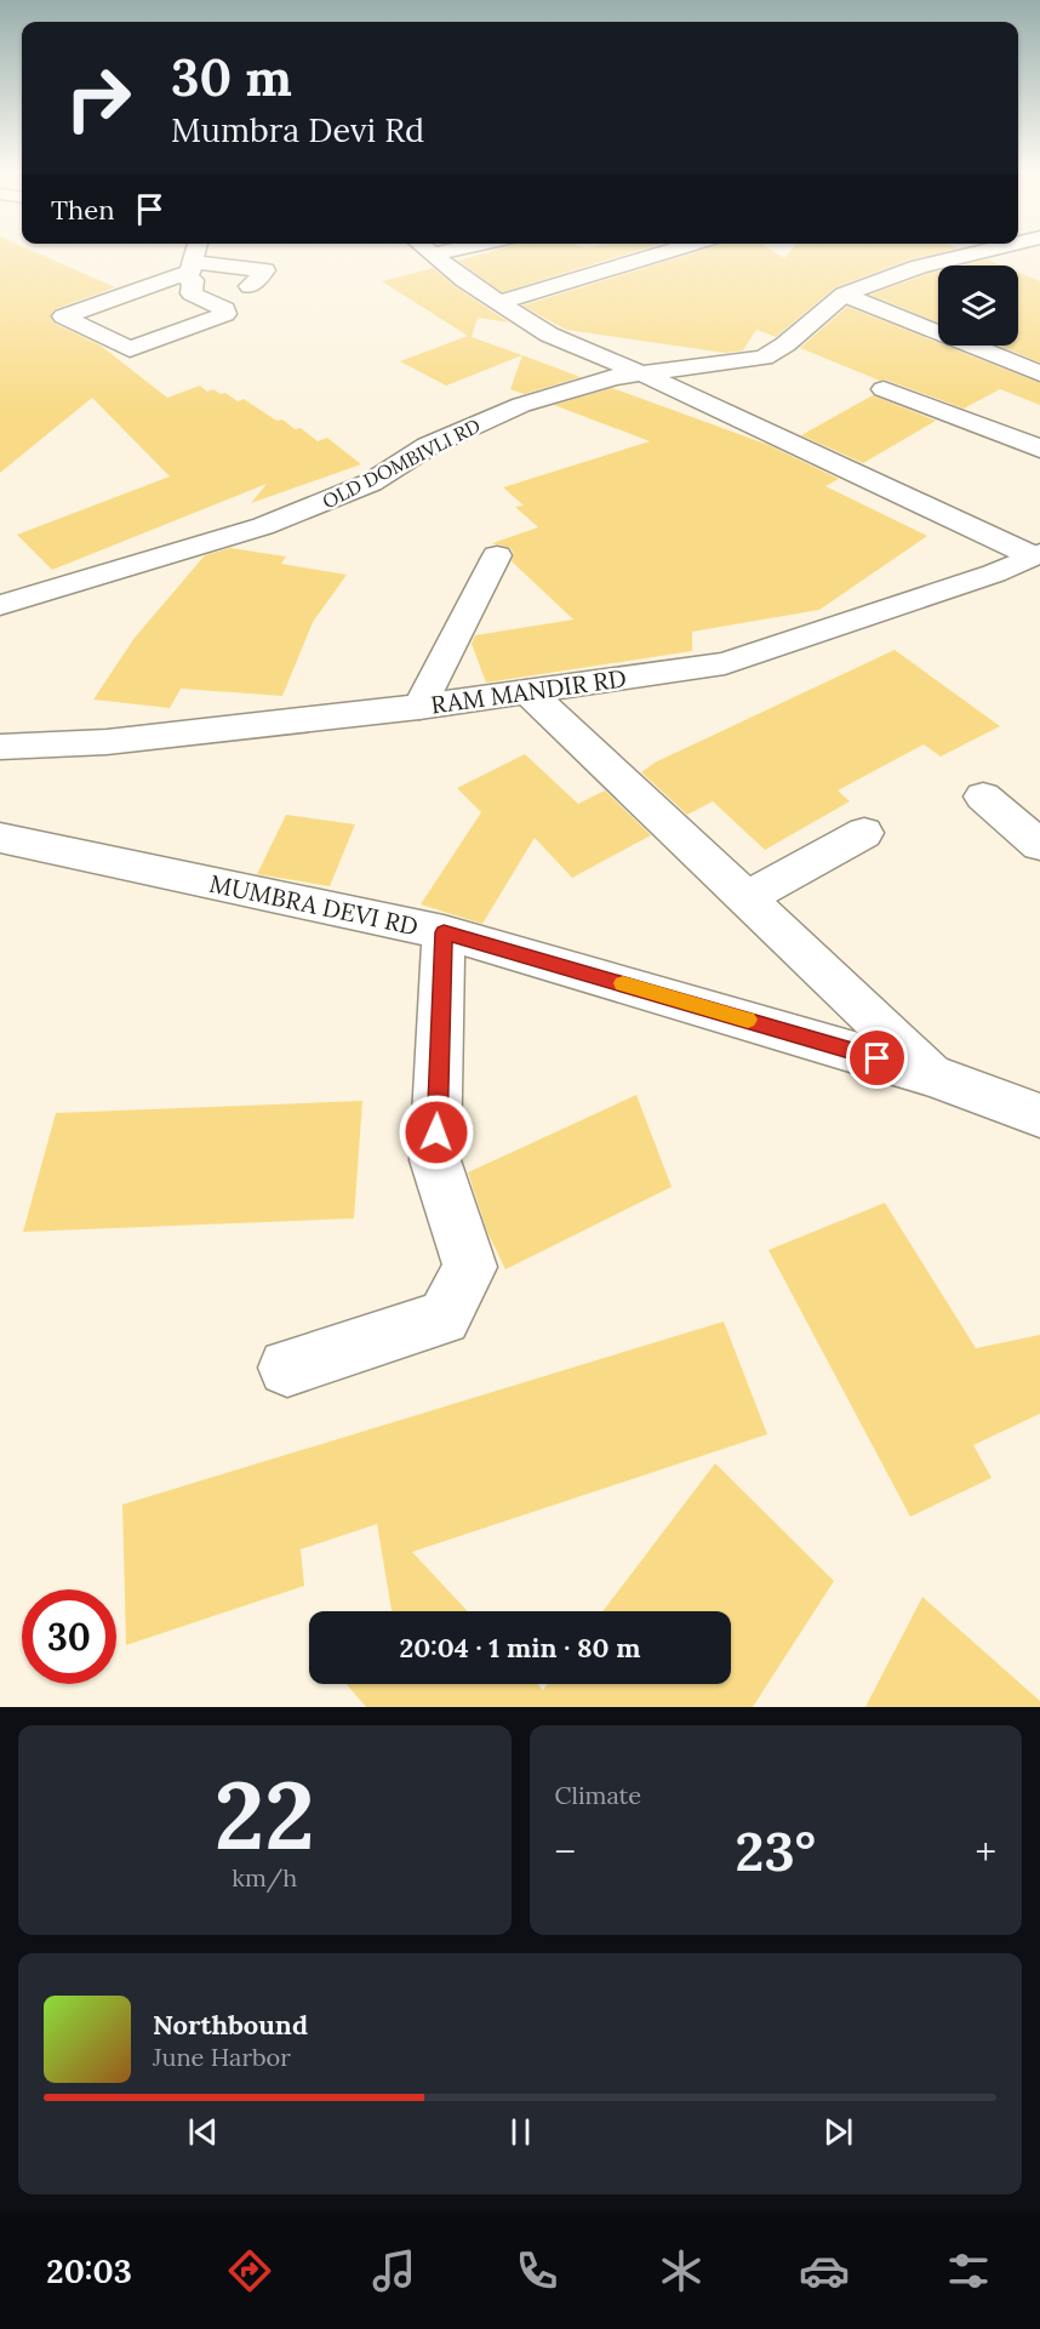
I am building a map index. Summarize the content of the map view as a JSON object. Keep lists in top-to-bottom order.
{
  "streets": {
    "street": ["OLD DOMBIVLI RD", "RAM MANDIR RD", "MUMBRA DEVI RD"]
  },
  "page": {
    "turn": ["30 m", "Mumbra Devi Rd"],
    "then": "Then",
    "limit": "30",
    "trip": "20:04 · 1 min · 80 m",
    "tile": [
      ["22", "km/h"],
      "Climate"
    ],
    "heat": ["−", "23°", "+"],
    "song": ["Northbound", "June Harbor"],
    "tabs": "20:03"
  }
}
